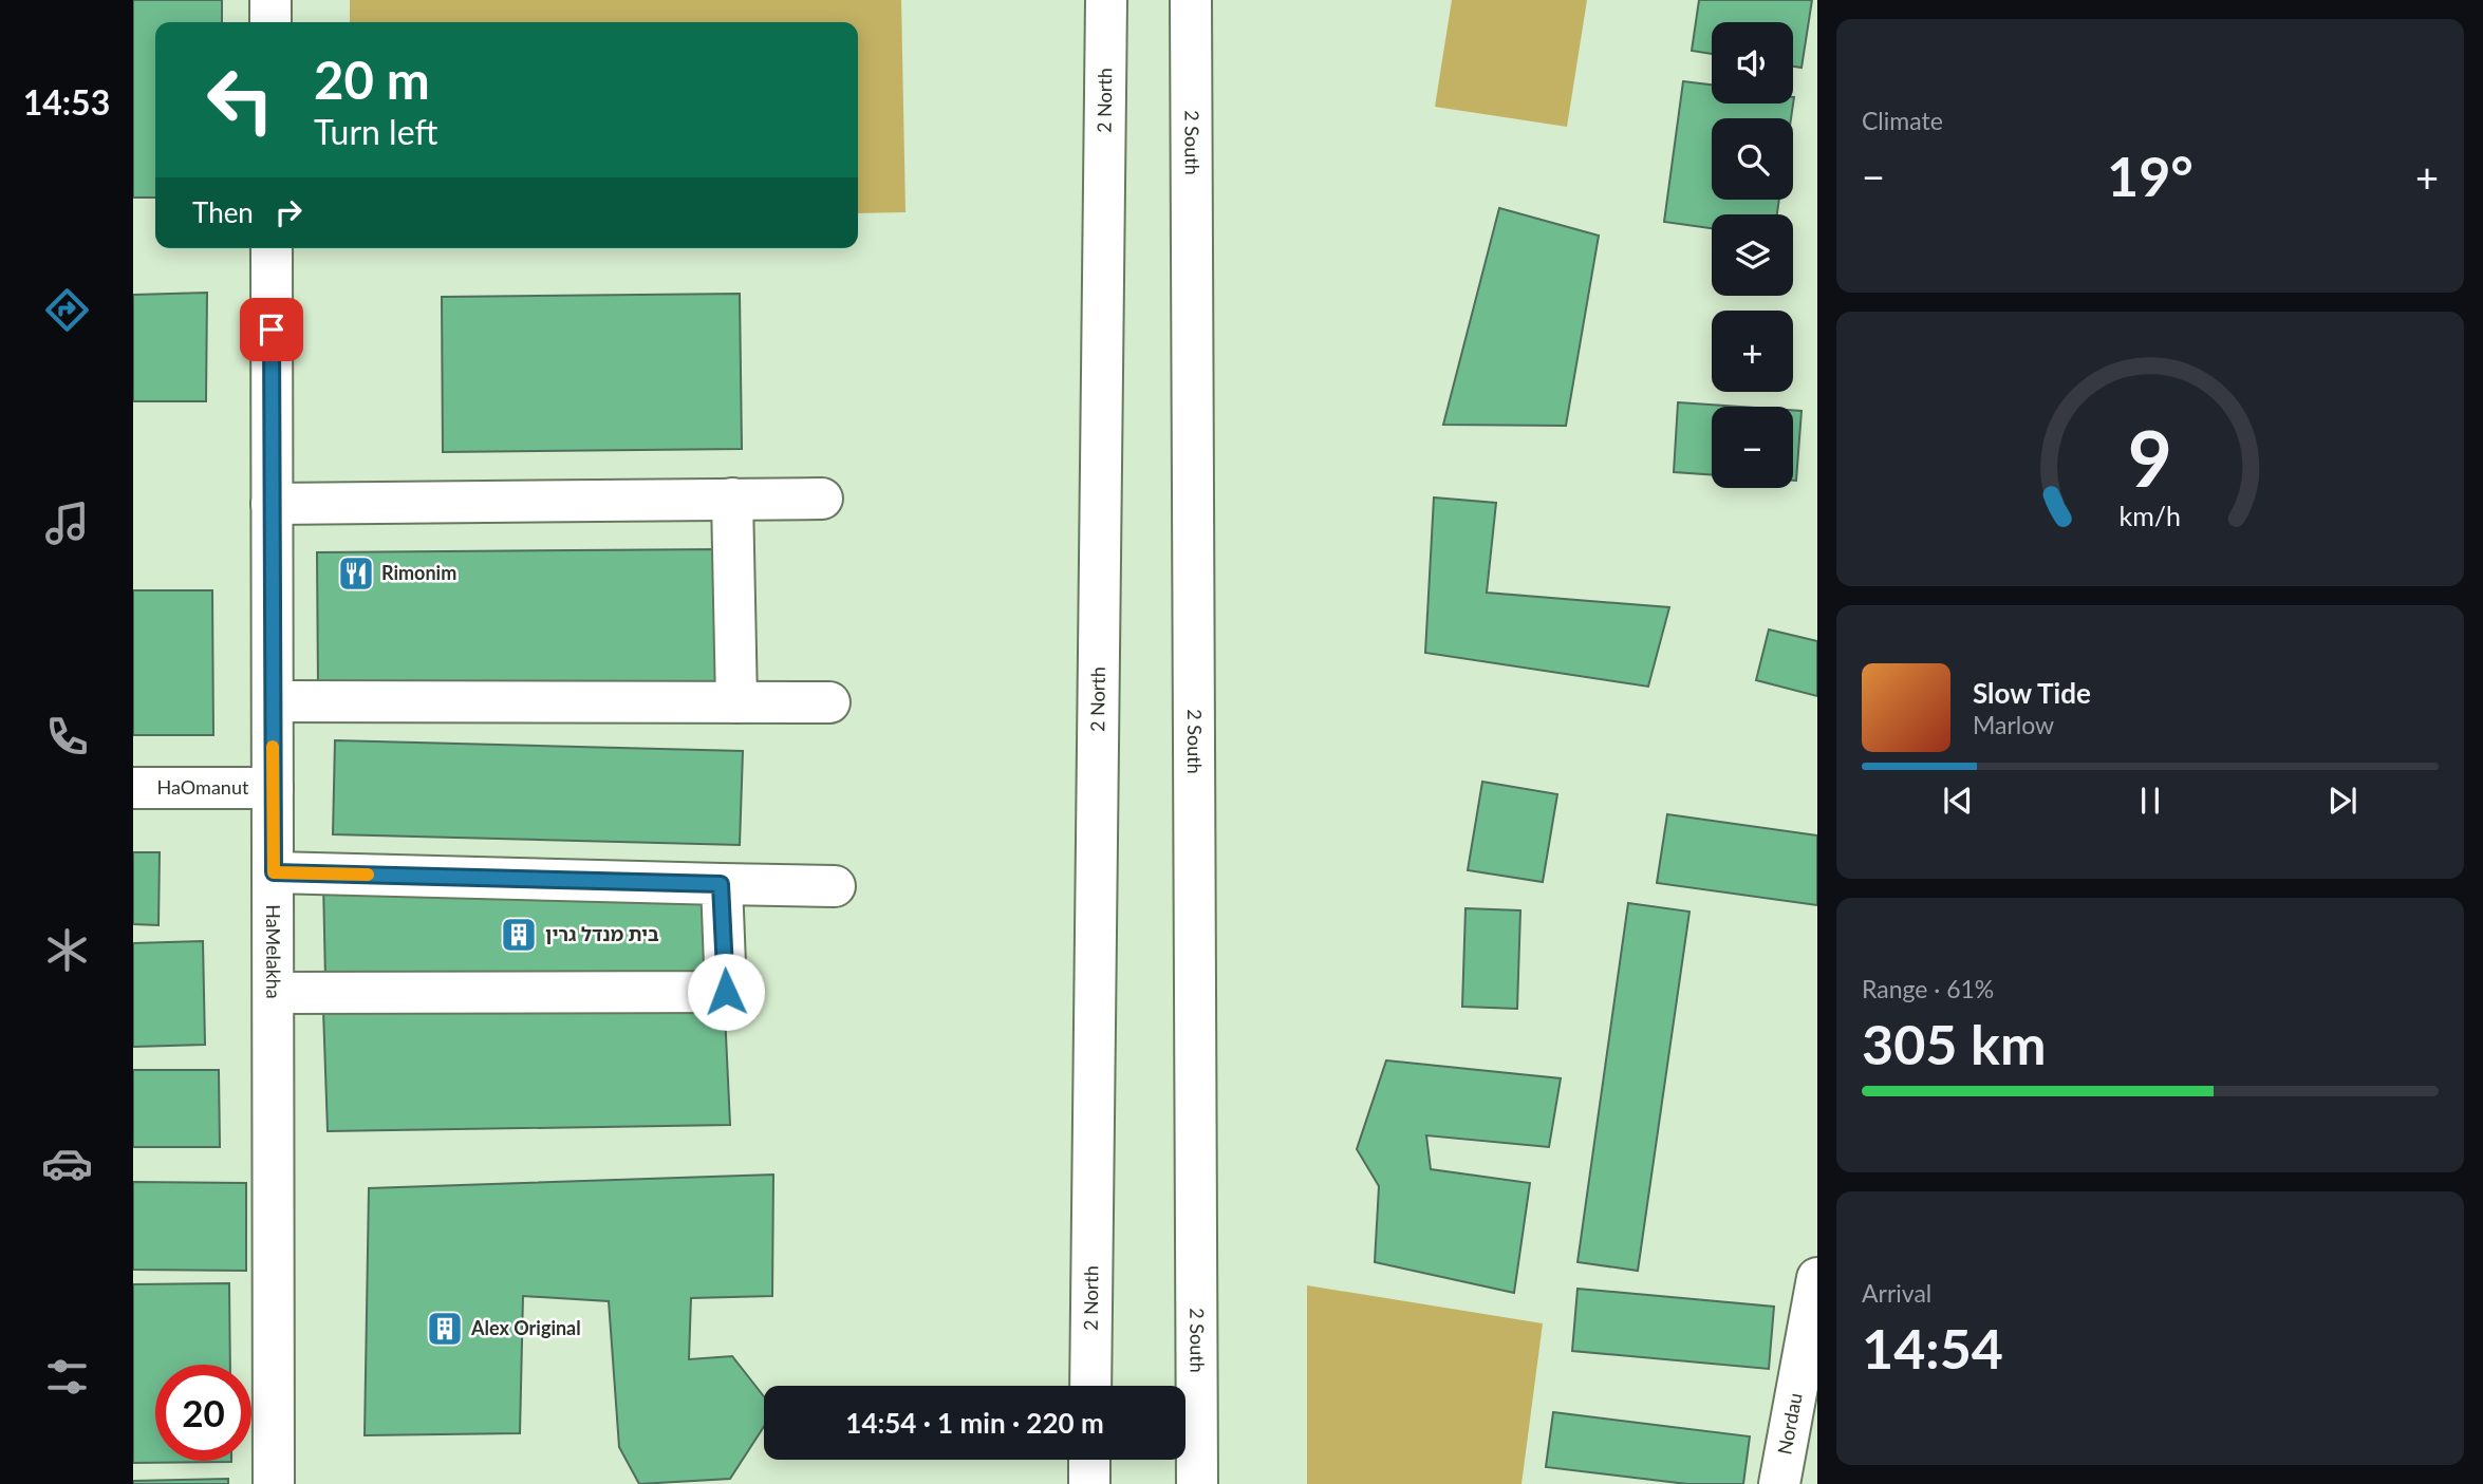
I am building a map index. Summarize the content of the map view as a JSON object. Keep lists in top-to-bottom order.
{
  "streets": {
    "main road": [
      "2 North",
      "2 South",
      "HaOmanut",
      "HaMelakha",
      "Nordau"
    ]
  },
  "crossings": [
    ["HaOmanut", "HaMelakha"]
  ],
  "places": {
    "restaurant": ["Rimonim"],
    "building": ["בית מנדל גרין", "Alex Original"]
  },
  "page": {
    "tabs": "14:53",
    "tile": [
      "Climate",
      ["Range · 61%", "305 km"],
      ["Arrival", "14:54"]
    ],
    "map_buttons": ["+", "−"],
    "turn": ["20 m", "Turn left"],
    "heat": ["−", "19°", "+"],
    "then": "Then",
    "song": ["Slow Tide", "Marlow"],
    "limit": "20",
    "trip": "14:54 · 1 min · 220 m",
    "gauge": ["9", "km/h"]
  }
}
